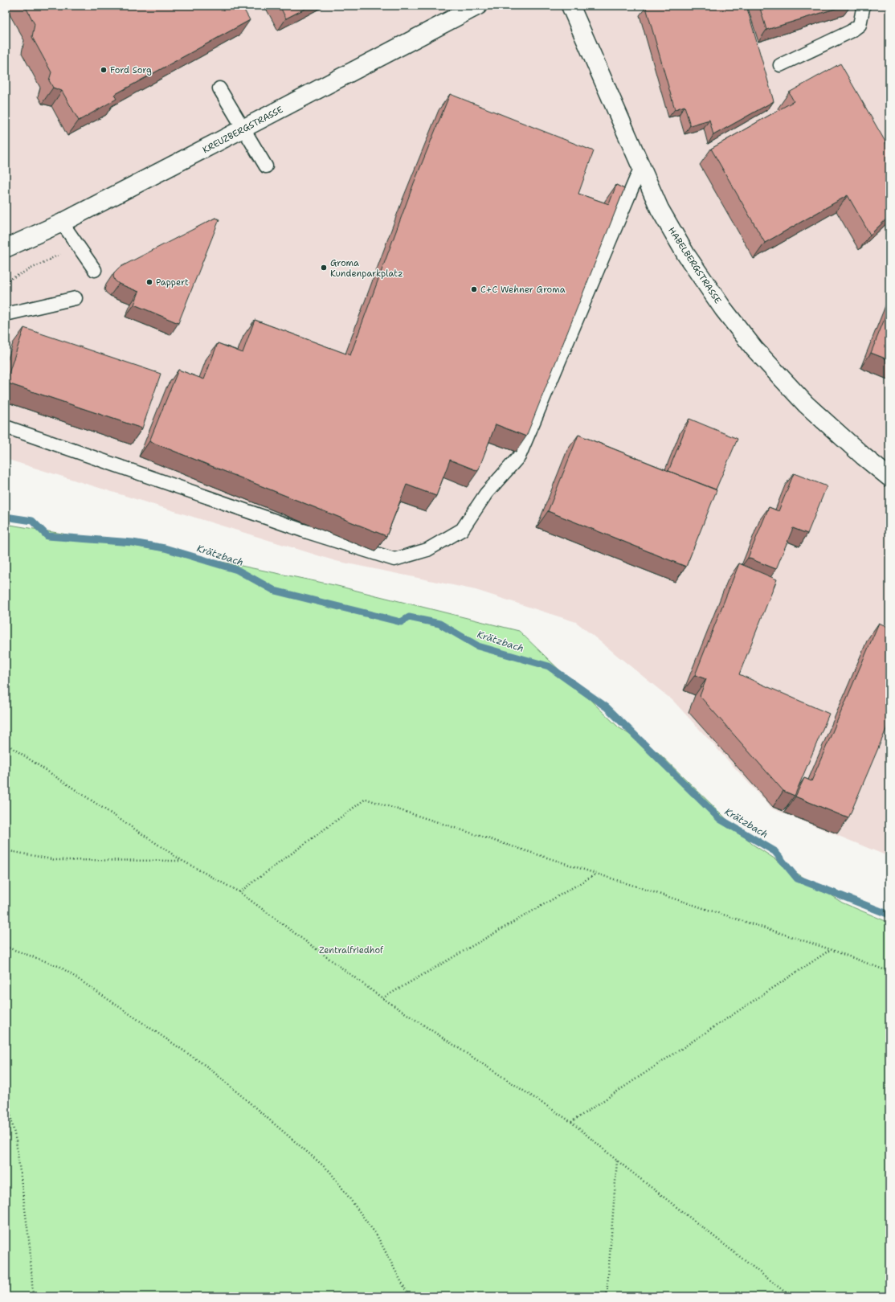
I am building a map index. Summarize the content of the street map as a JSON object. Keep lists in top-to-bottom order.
{
  "streets": {
    "street": ["KREUZBERGSTRASSE", "HABELBERGSTRASSE"]
  },
  "water": ["Krätzbach"],
  "parks": ["Zentralfriedhof"],
  "places": [
    "Ford Sorg",
    "Groma Kundenparkplatz",
    "Pappert",
    "C+C Wehner Groma"
  ]
}
